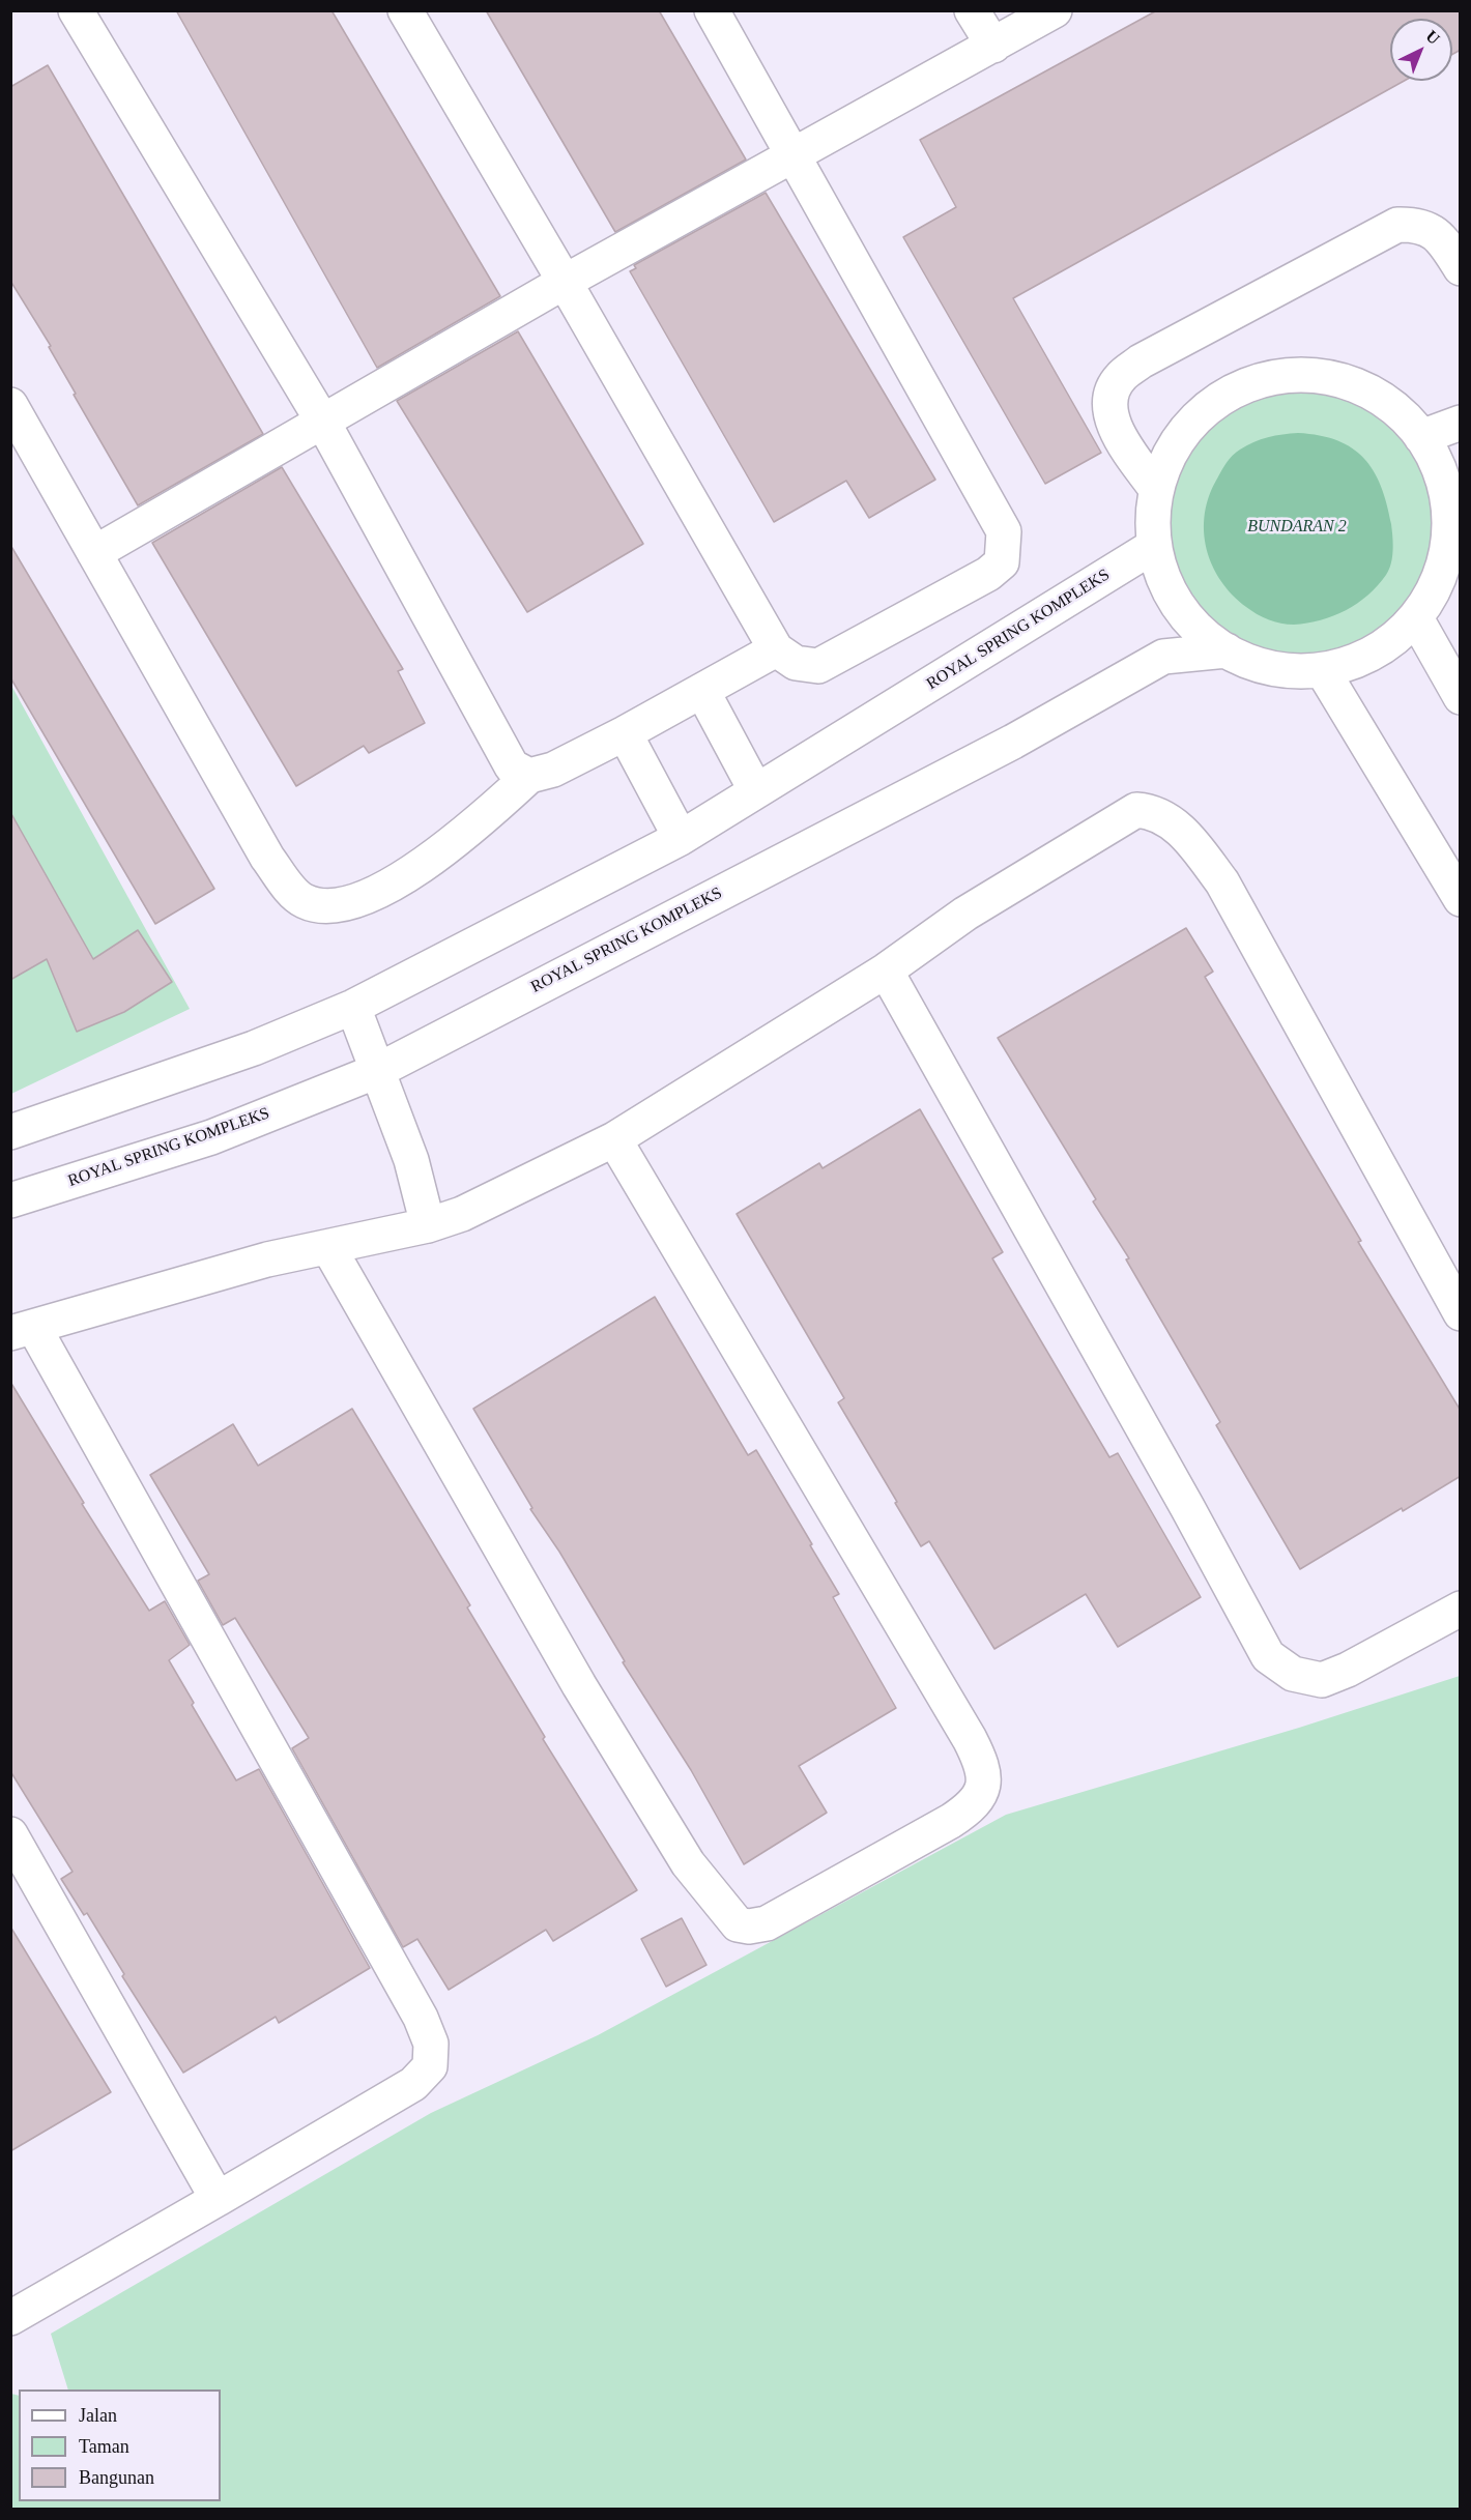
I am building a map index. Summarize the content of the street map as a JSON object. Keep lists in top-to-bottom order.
{
  "streets": {
    "street": ["ROYAL SPRING KOMPLEKS"]
  },
  "parks": ["BUNDARAN 2"],
  "legend": ["Jalan", "Taman", "Bangunan"],
  "north": "top right"
}
